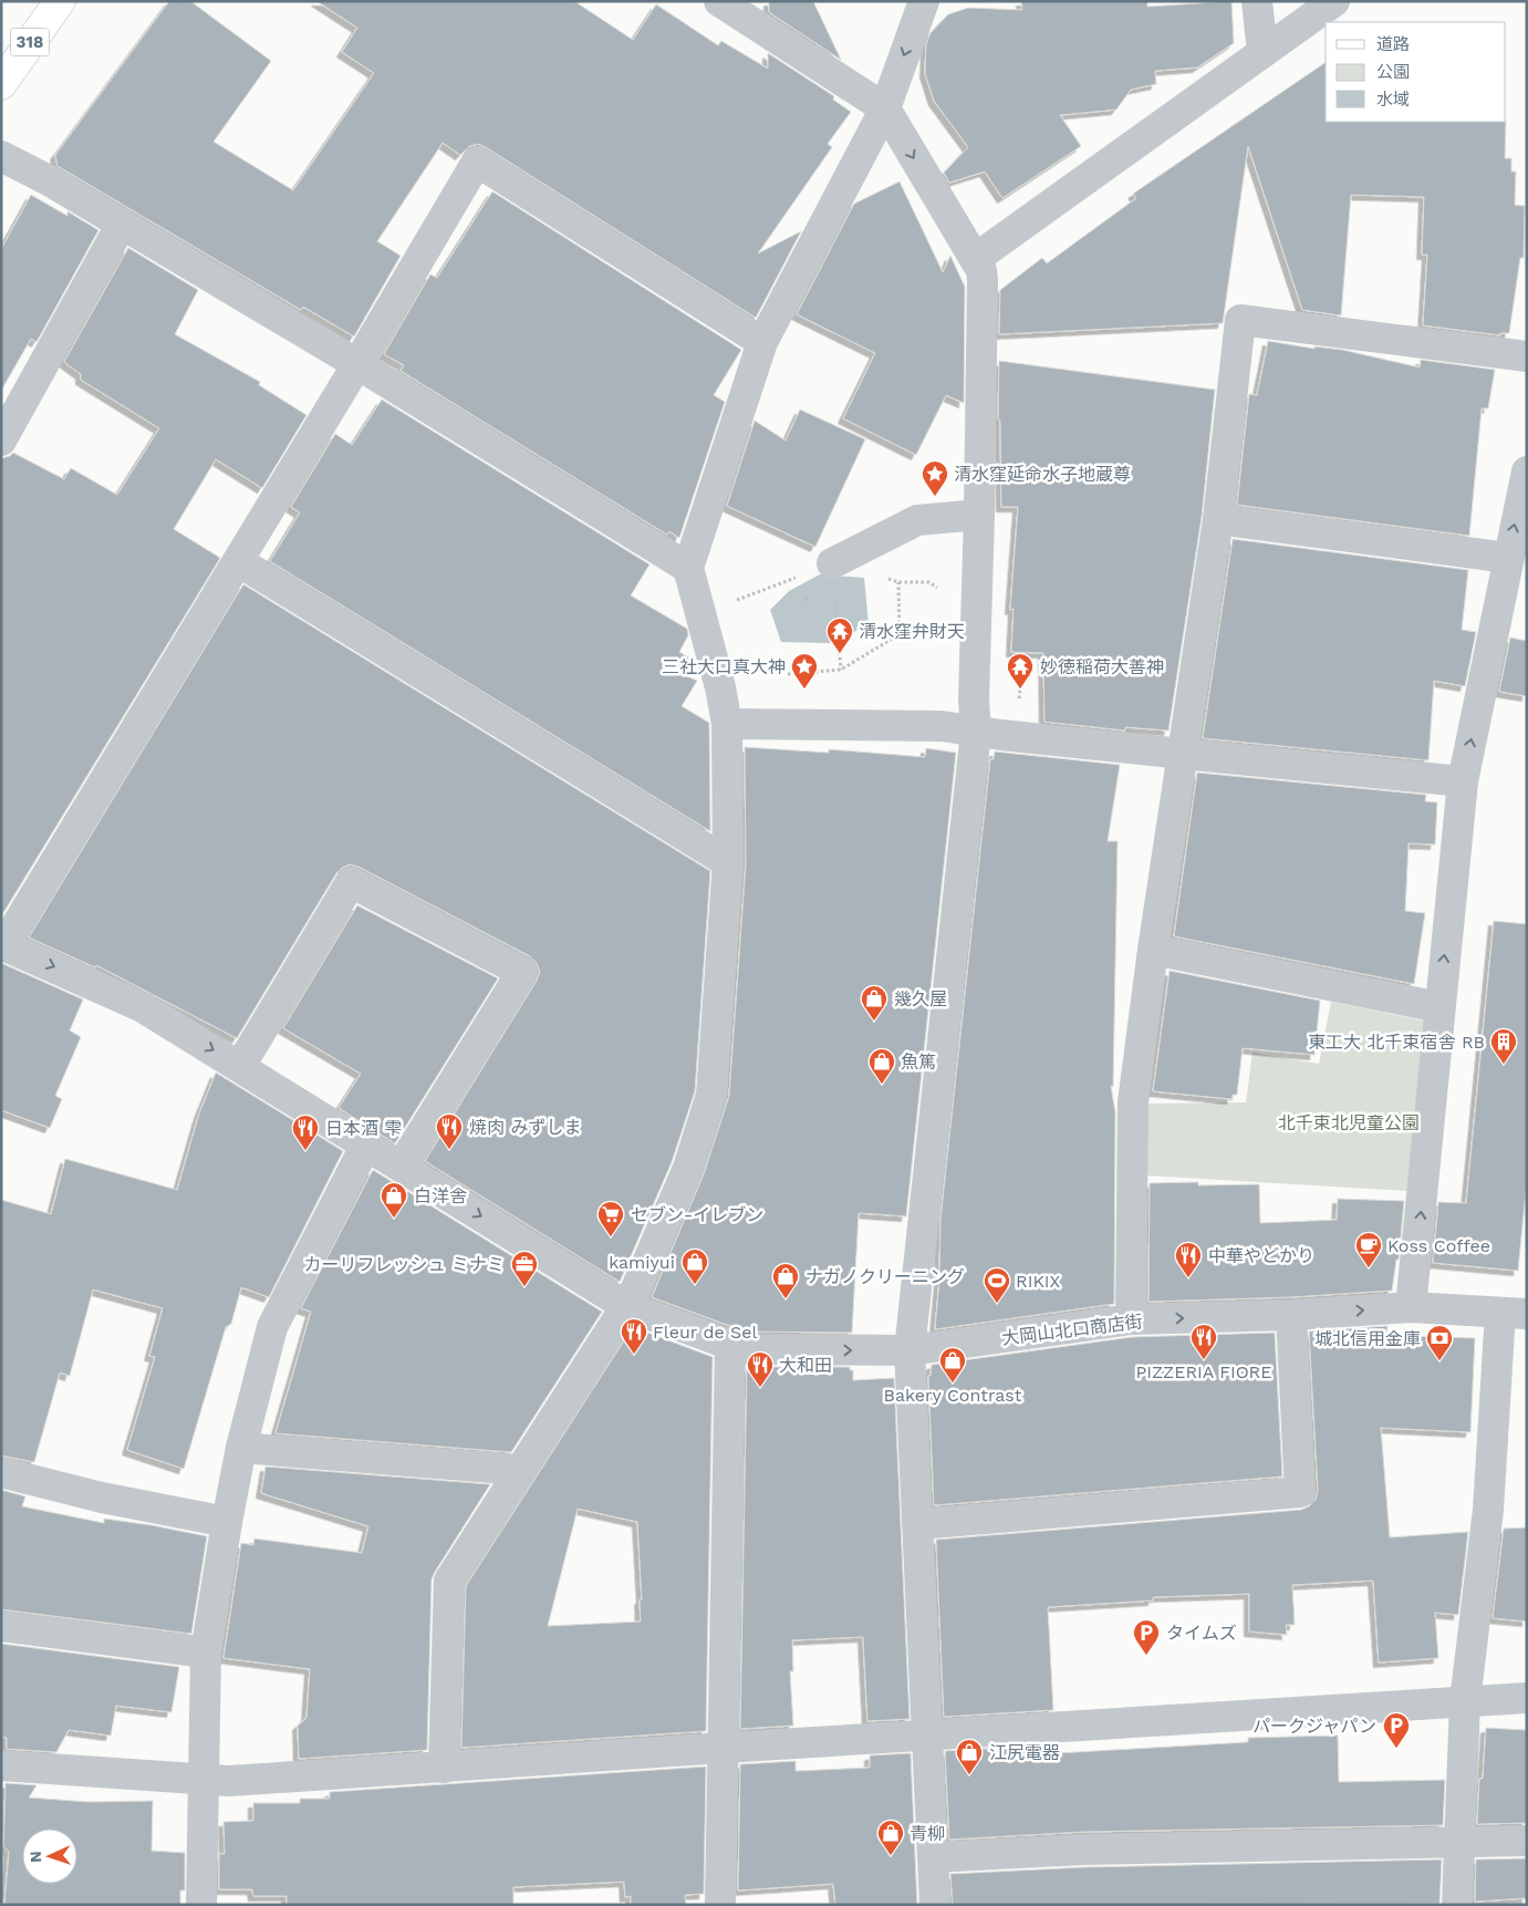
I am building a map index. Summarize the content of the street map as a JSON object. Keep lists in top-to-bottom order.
{
  "streets": {
    "main road": ["318"],
    "street": ["大岡山北口商店街"]
  },
  "one_way": ["大岡山北口商店街"],
  "parks": ["北千束北児童公園"],
  "places": {
    "place": ["清水窪延命水子地蔵尊", "三社大口真大神"],
    "temple": ["清水窪弁財天", "妙徳稲荷大善神"],
    "shop": [
      "幾久屋",
      "魚篤",
      "白洋舎",
      "kamiyui",
      "ナガノクリーニング",
      "Bakery Contrast",
      "江尻電器",
      "青柳"
    ],
    "building": ["東工大 北千束宿舎 RB"],
    "restaurant": [
      "焼肉 みずしま",
      "日本酒 雫",
      "中華やどかり",
      "Fleur de Sel",
      "PIZZERIA FIORE",
      "大和田"
    ],
    "supermarket": ["セブン-イレブン"],
    "cafe": ["Koss Coffee"],
    "office": ["カーリフレッシュ ミナミ"],
    "sports": ["RIKIX"],
    "bank": ["城北信用金庫"],
    "parking": ["タイムズ", "パークジャパン"]
  },
  "legend": ["道路", "公園", "水域"],
  "north": "left"
}
